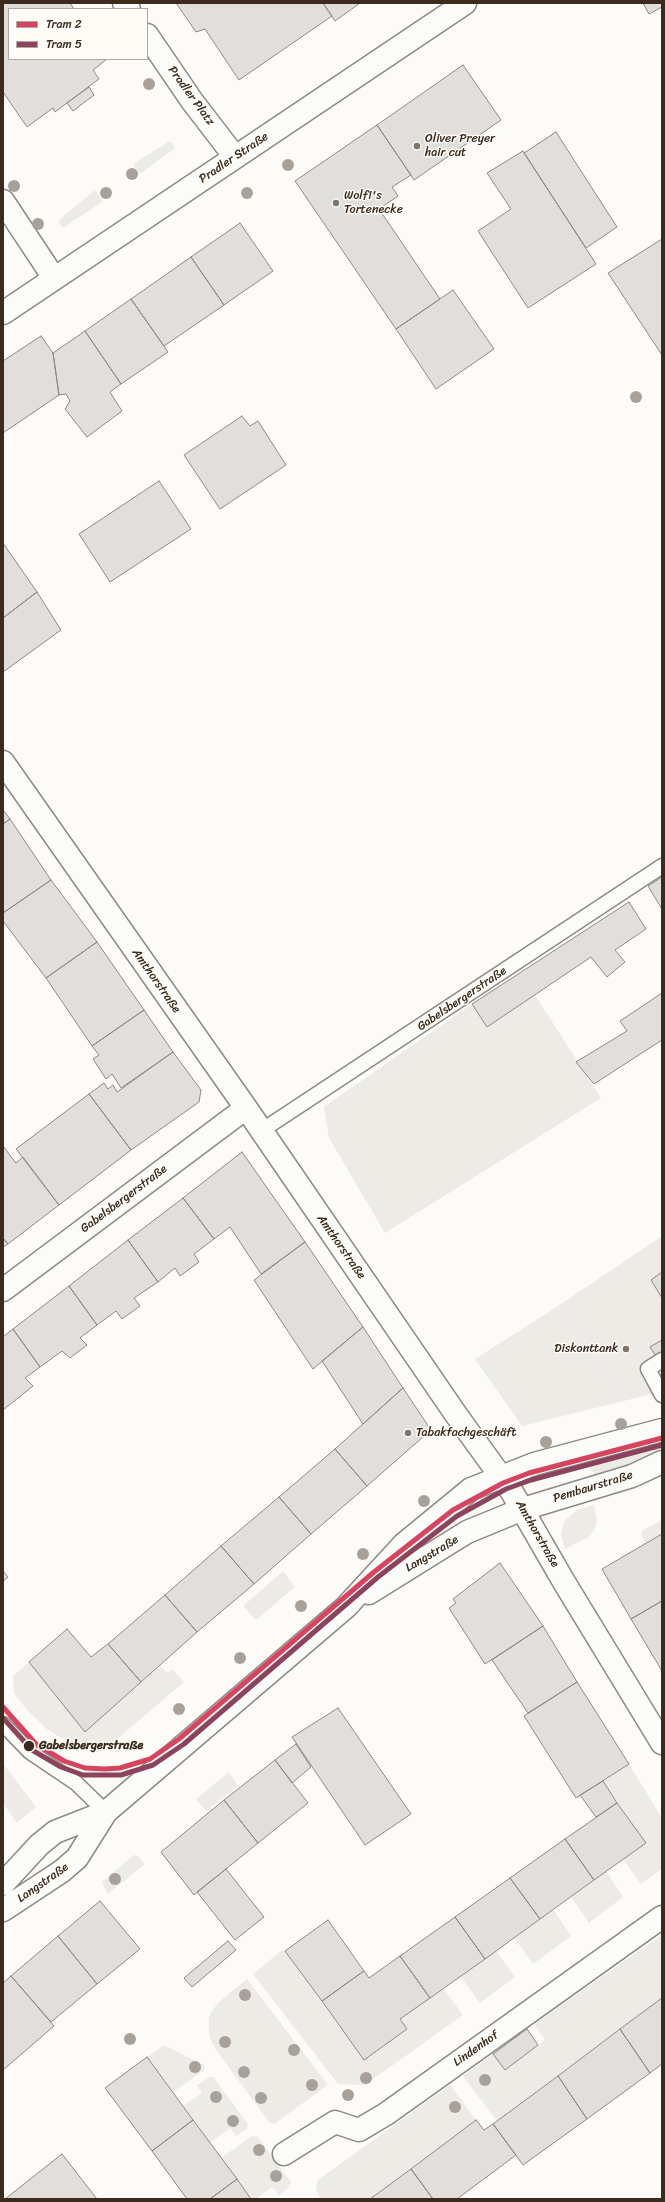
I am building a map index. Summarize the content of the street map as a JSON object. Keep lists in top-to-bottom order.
{
  "streets": {
    "street": [
      "Pradler Platz",
      "Pradler Straße",
      "Amthorstraße",
      "Gabelsbergerstraße",
      "Pembaurstraße",
      "Langstraße",
      "Lindenhof"
    ]
  },
  "crossings": [
    ["Pradler Platz", "Pradler Straße"],
    ["Amthorstraße", "Gabelsbergerstraße"],
    ["Amthorstraße", "Pembaurstraße"],
    ["Amthorstraße", "Langstraße"],
    ["Pembaurstraße", "Langstraße"]
  ],
  "places": [
    "Oliver Preyer hair cut",
    "Wolfi's Tortenecke",
    "Diskonttank",
    "Tabakfachgeschäft",
    "Gabelsbergerstraße"
  ],
  "lines": ["tram line 2", "tram line 5"],
  "legend": ["Tram 2", "Tram 5"]
}
